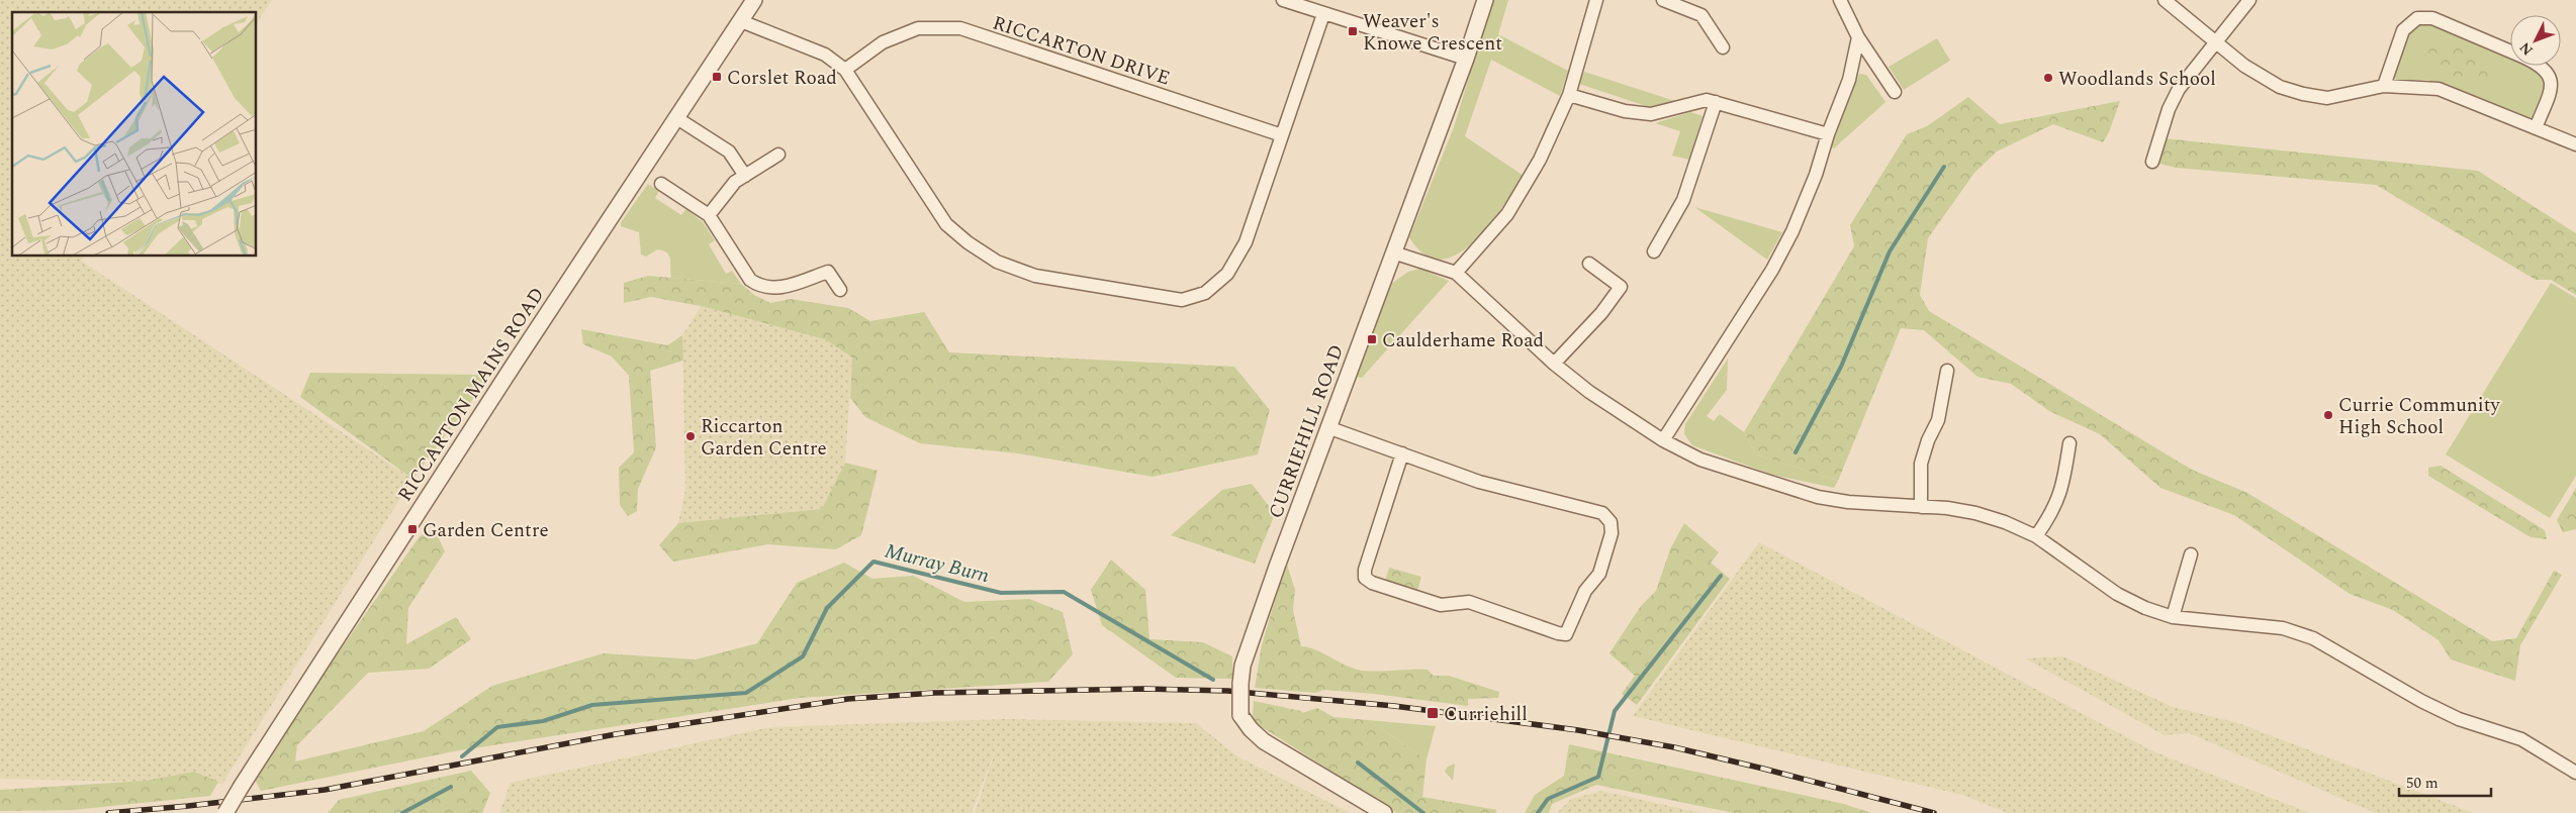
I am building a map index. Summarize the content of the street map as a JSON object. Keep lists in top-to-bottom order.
{
  "streets": {
    "street": ["RICCARTON DRIVE", "RICCARTON MAINS ROAD", "CURRIEHILL ROAD"]
  },
  "water": ["Murray Burn"],
  "places": {
    "transit": [
      "Weaver's Knowe Crescent",
      "Corslet Road",
      "Caulderhame Road",
      "Garden Centre",
      "Curriehill"
    ],
    "other": ["Woodlands School", "Currie Community High School", "Riccarton Garden Centre"]
  },
  "scale_bar": "50 m",
  "north": "bottom left"
}
